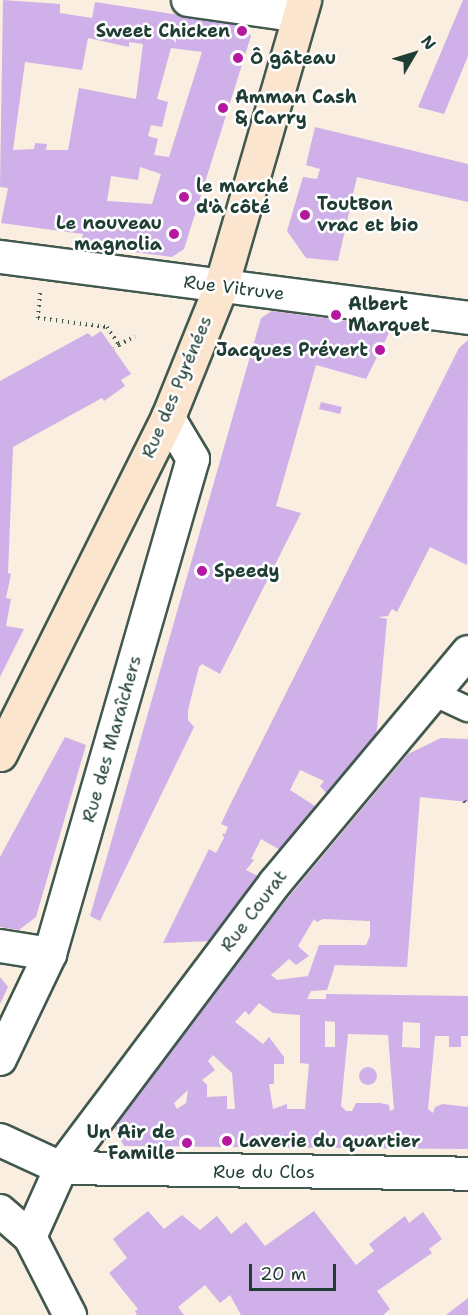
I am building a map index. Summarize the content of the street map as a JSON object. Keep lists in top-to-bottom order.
{
  "streets": {
    "main road": ["Rue des Pyrénées"],
    "street": [
      "Rue Vitruve",
      "Rue des Maraîchers",
      "Rue Courat",
      "Rue du Clos"
    ]
  },
  "crossings": [
    ["Rue Vitruve", "Rue des Pyrénées"],
    ["Rue des Pyrénées", "Rue des Maraîchers"],
    ["Rue Courat", "Rue du Clos"]
  ],
  "places": [
    "Sweet Chicken",
    "Ô gâteau",
    "Amman Cash & Carry",
    "le marché d'à côté",
    "ToutBon vrac et bio",
    "Le nouveau magnolia",
    "Albert Marquet",
    "Jacques Prévert",
    "Speedy",
    "Laverie du quartier",
    "Un Air de Famille"
  ],
  "scale_bar": "20 m",
  "north": "top right"
}
